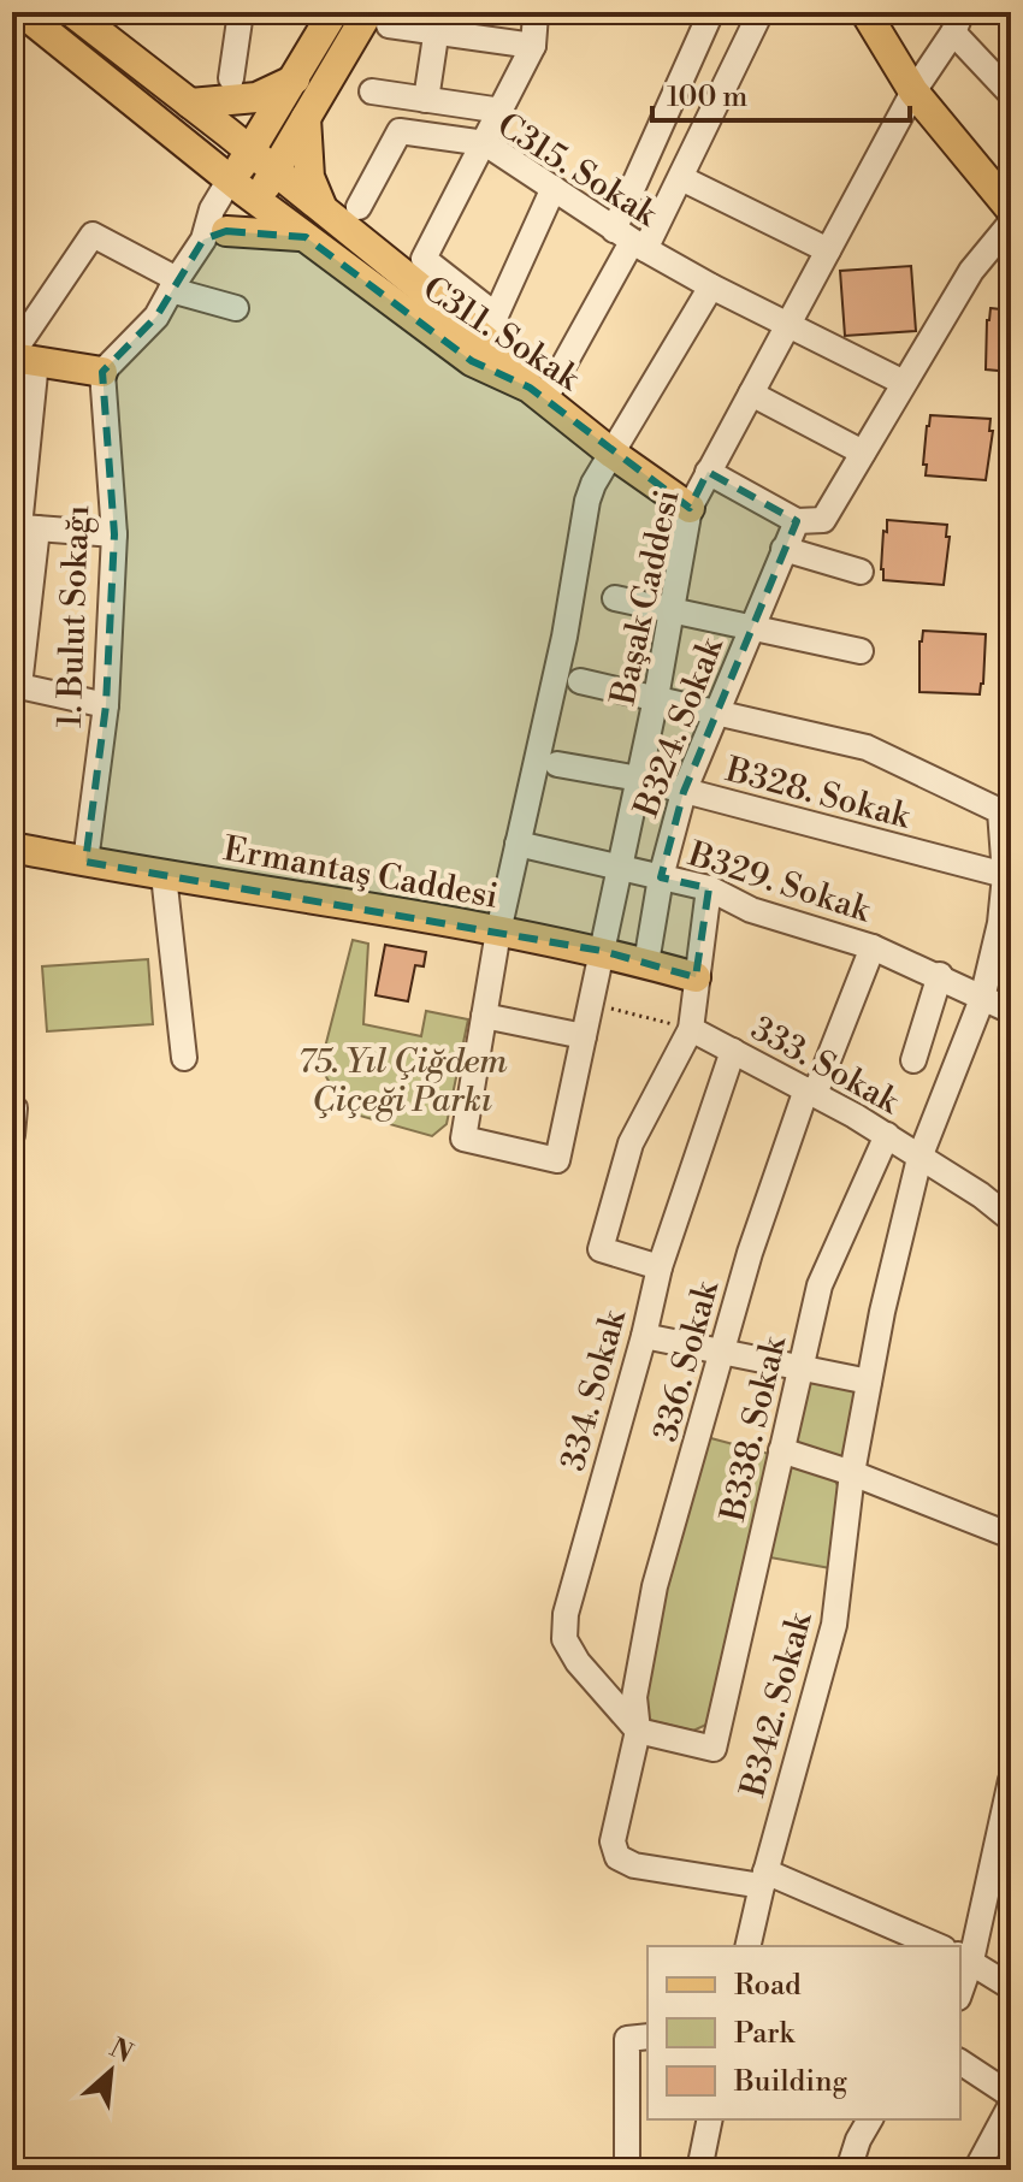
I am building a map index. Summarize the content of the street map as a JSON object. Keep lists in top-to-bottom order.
{
  "streets": {
    "main road": ["C311. Sokak", "Ermantaş Caddesi"],
    "street": [
      "C315. Sokak",
      "Başak Caddesi",
      "1. Bulut Sokağı",
      "B324. Sokak",
      "B328. Sokak",
      "B329. Sokak",
      "333. Sokak",
      "336. Sokak",
      "334. Sokak",
      "B338. Sokak",
      "B342. Sokak"
    ]
  },
  "crossings": [
    ["C315. Sokak", "Başak Caddesi"],
    ["C311. Sokak", "Başak Caddesi"],
    ["Başak Caddesi", "B328. Sokak"],
    ["Başak Caddesi", "Ermantaş Caddesi"],
    ["Başak Caddesi", "B329. Sokak"],
    ["1. Bulut Sokağı", "Ermantaş Caddesi"],
    ["B324. Sokak", "B328. Sokak"],
    ["B324. Sokak", "Ermantaş Caddesi"],
    ["B324. Sokak", "B329. Sokak"],
    ["B324. Sokak", "B342. Sokak"],
    ["B328. Sokak", "B342. Sokak"],
    ["B329. Sokak", "336. Sokak"],
    ["B329. Sokak", "B342. Sokak"],
    ["333. Sokak", "336. Sokak"],
    ["333. Sokak", "334. Sokak"],
    ["333. Sokak", "B338. Sokak"],
    ["333. Sokak", "B342. Sokak"],
    ["336. Sokak", "334. Sokak"],
    ["336. Sokak", "B338. Sokak"],
    ["336. Sokak", "B342. Sokak"],
    ["334. Sokak", "B338. Sokak"]
  ],
  "parks": ["75. Yıl Çiğdem Çiçeği Parkı"],
  "legend": ["Road", "Park", "Building"],
  "scale_bar": "100 m",
  "north": "top right"
}
